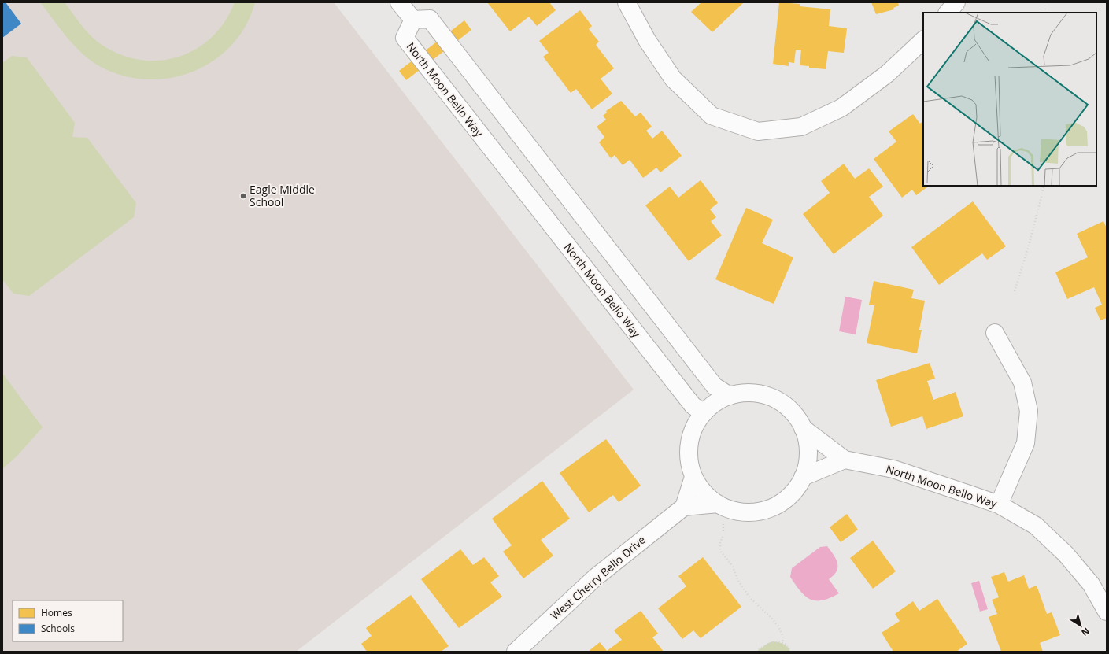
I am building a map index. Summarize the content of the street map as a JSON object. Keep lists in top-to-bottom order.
{
  "streets": {
    "street": ["North Moon Bello Way", "West Cherry Bello Drive"]
  },
  "places": ["Eagle Middle School"],
  "legend": ["Homes", "Schools"],
  "north": "bottom right"
}
